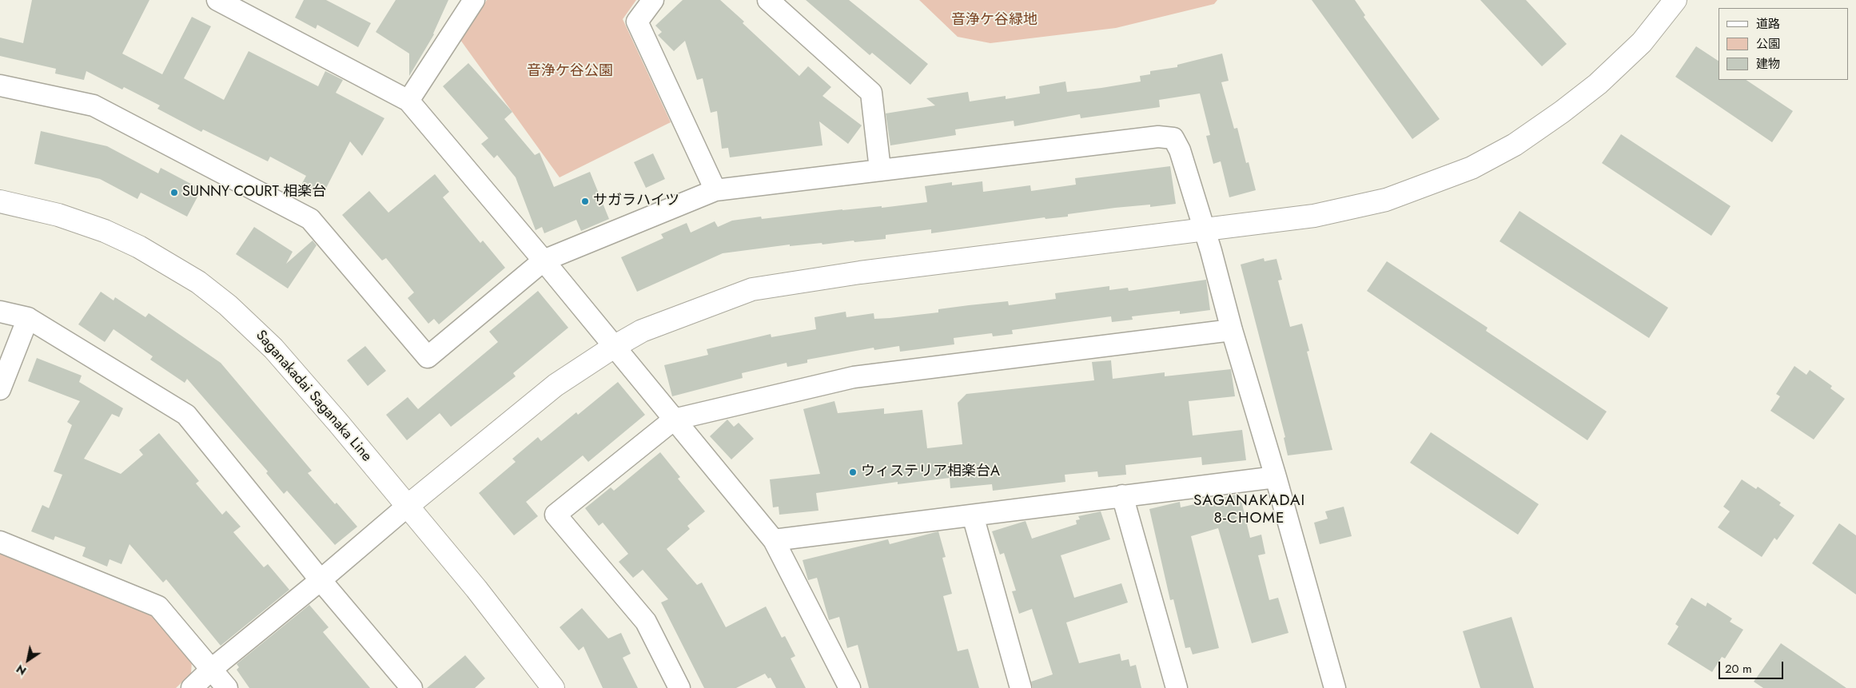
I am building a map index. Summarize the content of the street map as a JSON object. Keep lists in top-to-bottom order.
{
  "streets": {
    "street": ["Saganakadai Saganaka Line"]
  },
  "districts": ["SAGANAKADAI 8-CHOME"],
  "parks": ["音浄ケ谷緑地", "音浄ケ谷公園"],
  "places": ["SUNNY COURT 相楽台", "サガラハイツ", "ウィステリア相楽台A"],
  "legend": ["道路", "公園", "建物"],
  "scale_bar": "20 m",
  "north": "bottom left"
}
